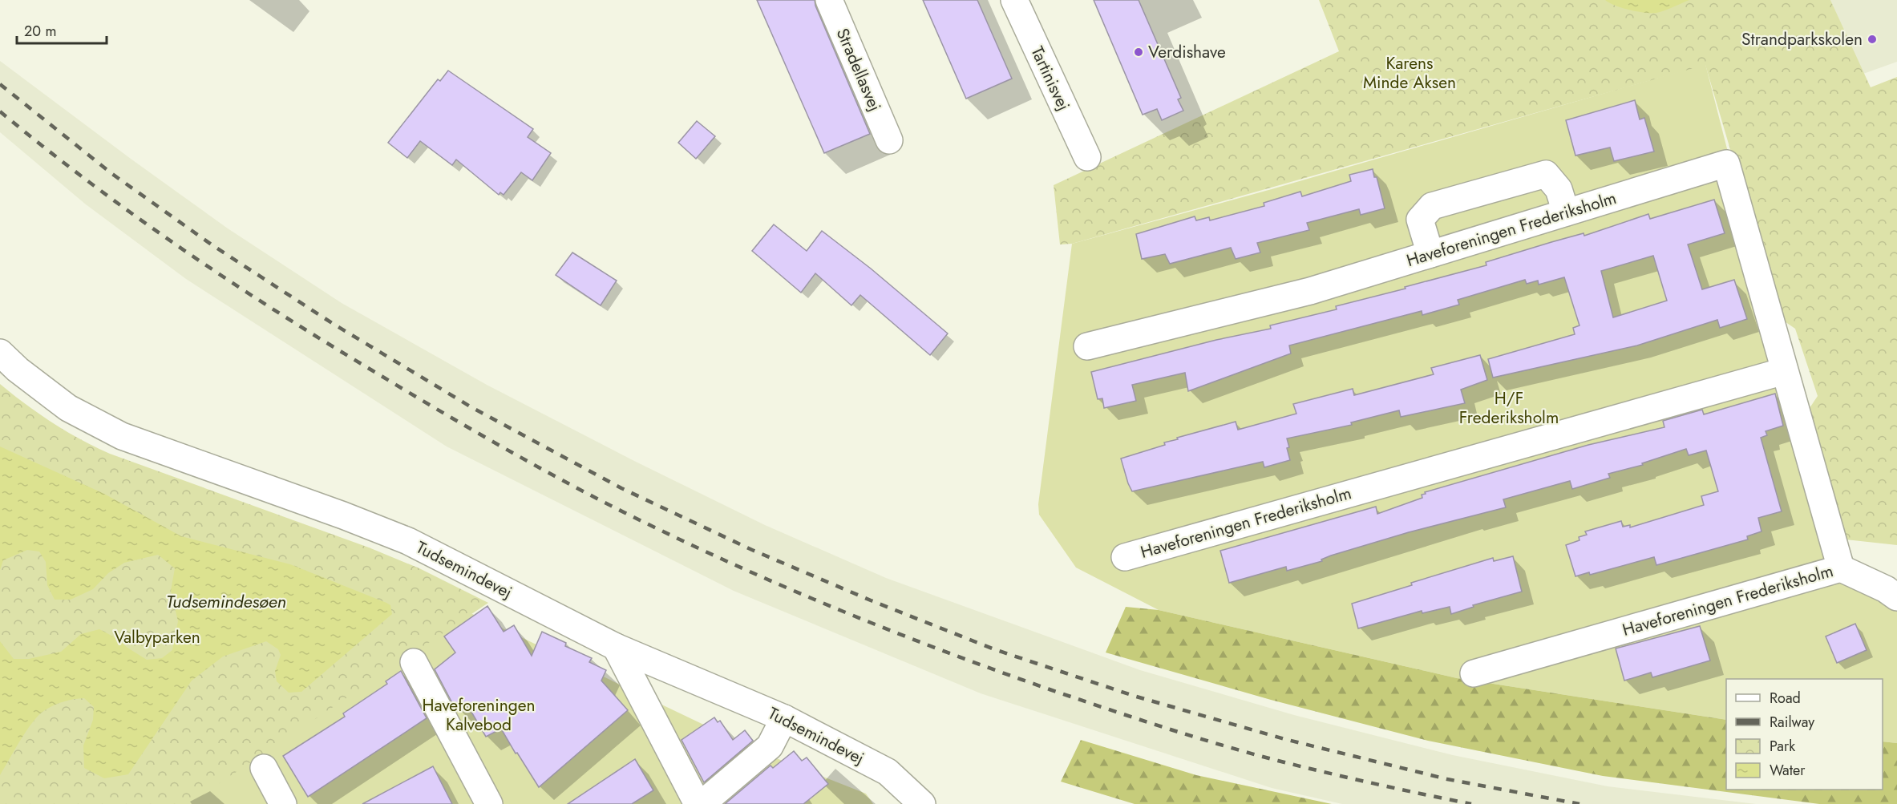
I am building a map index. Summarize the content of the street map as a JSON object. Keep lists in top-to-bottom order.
{
  "streets": {
    "street": [
      "Stradellasvej",
      "Tartinisvej",
      "Haveforeningen Frederiksholm",
      "Tudsemindevej"
    ]
  },
  "water": ["Tudsemindesøen"],
  "parks": [
    "Karens Minde Aksen",
    "H/F Frederiksholm",
    "Valbyparken",
    "Haveforeningen Kalvebod"
  ],
  "places": ["Strandparkskolen", "Verdishave"],
  "legend": [
    "Road",
    "Railway",
    "Park",
    "Water"
  ],
  "scale_bar": "20 m"
}
